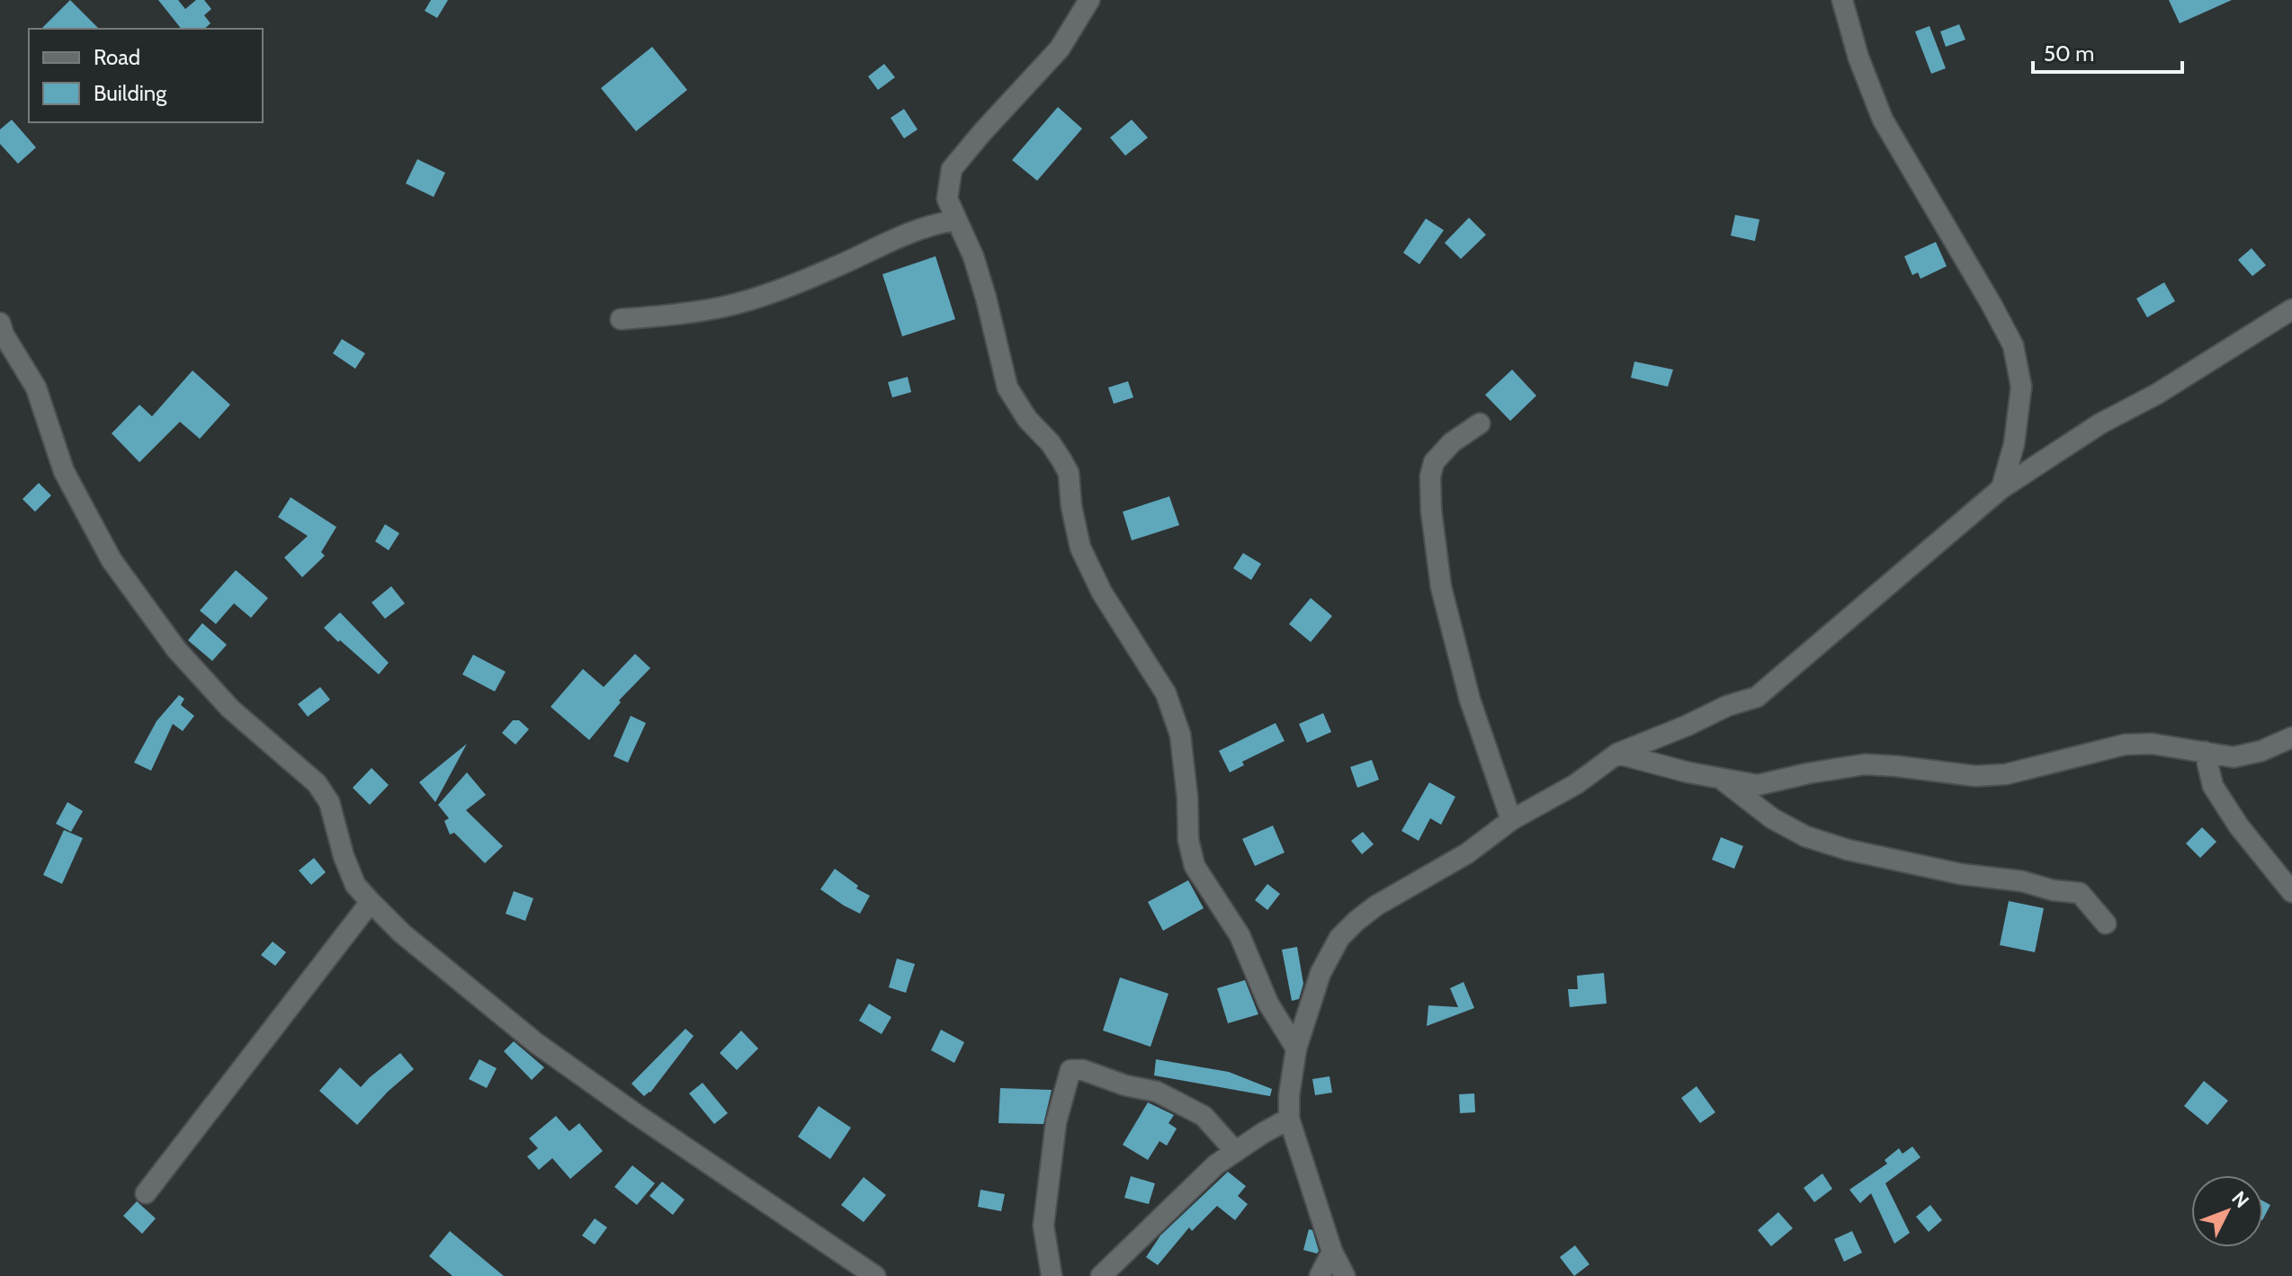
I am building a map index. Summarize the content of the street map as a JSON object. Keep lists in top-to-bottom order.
{
  "legend": ["Road", "Building"],
  "scale_bar": "50 m",
  "north": "top right"
}
